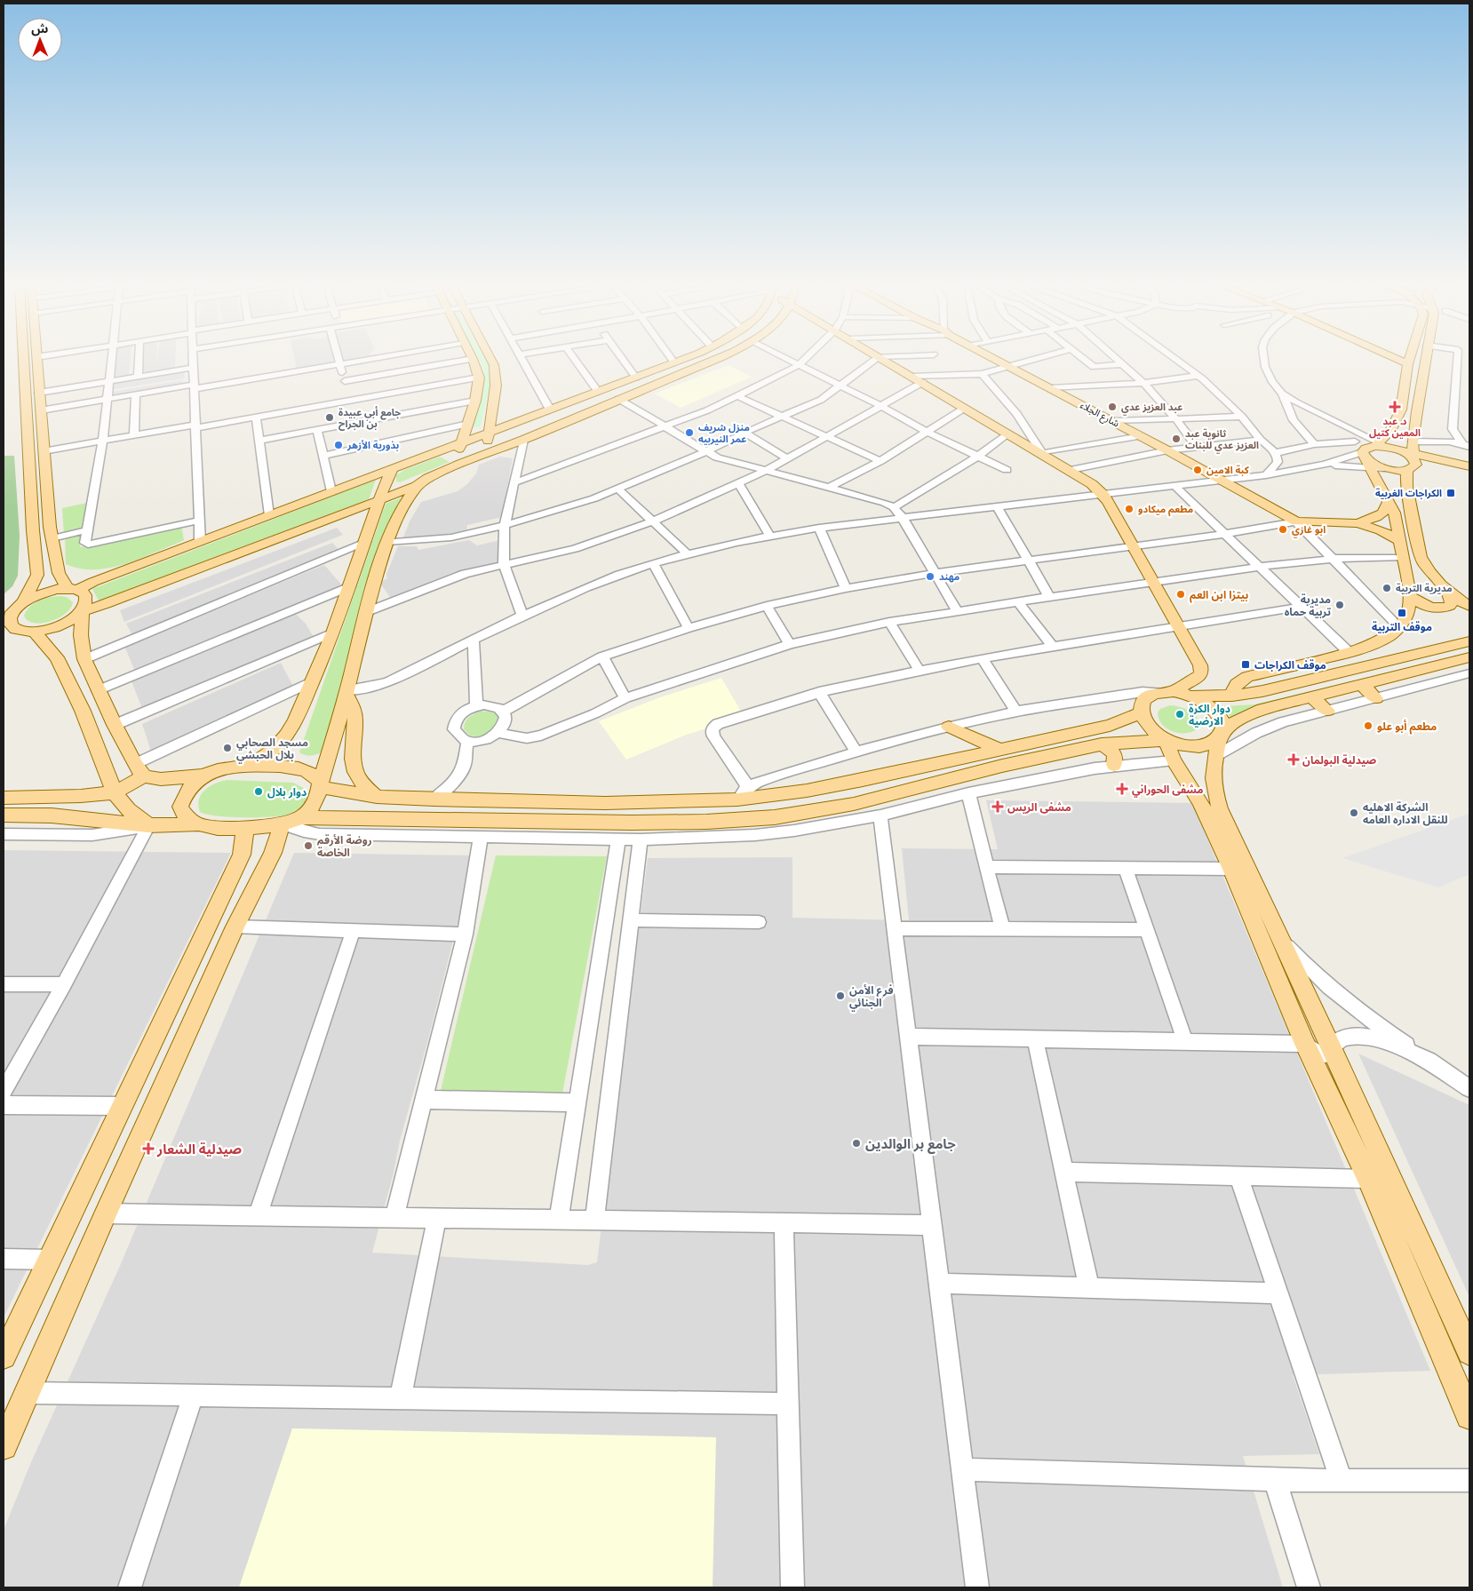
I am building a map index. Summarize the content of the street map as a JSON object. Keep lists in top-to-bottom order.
{
  "streets": {
    "main road": ["شارع الجلاء"]
  },
  "places": {
    "other": [
      "عبد العزيز عدي",
      "جامع أبي عبيدة بن الجراح",
      "منزل شريف عمر النيربيه",
      "ثانوية عبد العزيز عدي للبنات",
      "بذورية الأزهر",
      "كبة الامين",
      "مطعم ميكادو",
      "ابو غازي",
      "مهند",
      "مديرية التربية",
      "بيتزا ابن العم",
      "مديرية تربية حماه",
      "دوار الكرة الارضية",
      "مطعم أبو علو",
      "مسجد الصحابي بلال الحبشي",
      "دوار بلال",
      "الشركة الاهليه للنقل الاداره العامه",
      "روضة الأرقم الخاصة",
      "فرع الأمن الجنائي",
      "جامع بر الوالدين"
    ],
    "health": [
      "د. عبد المعين كتيل",
      "صيدلية البولمان",
      "مشفى الحوراني",
      "مشفى الريس",
      "صيدلية الشعار"
    ],
    "transit": ["الكراجات الغربية", "موقف التربية", "موقف الكراجات"]
  },
  "north": "top"
}
